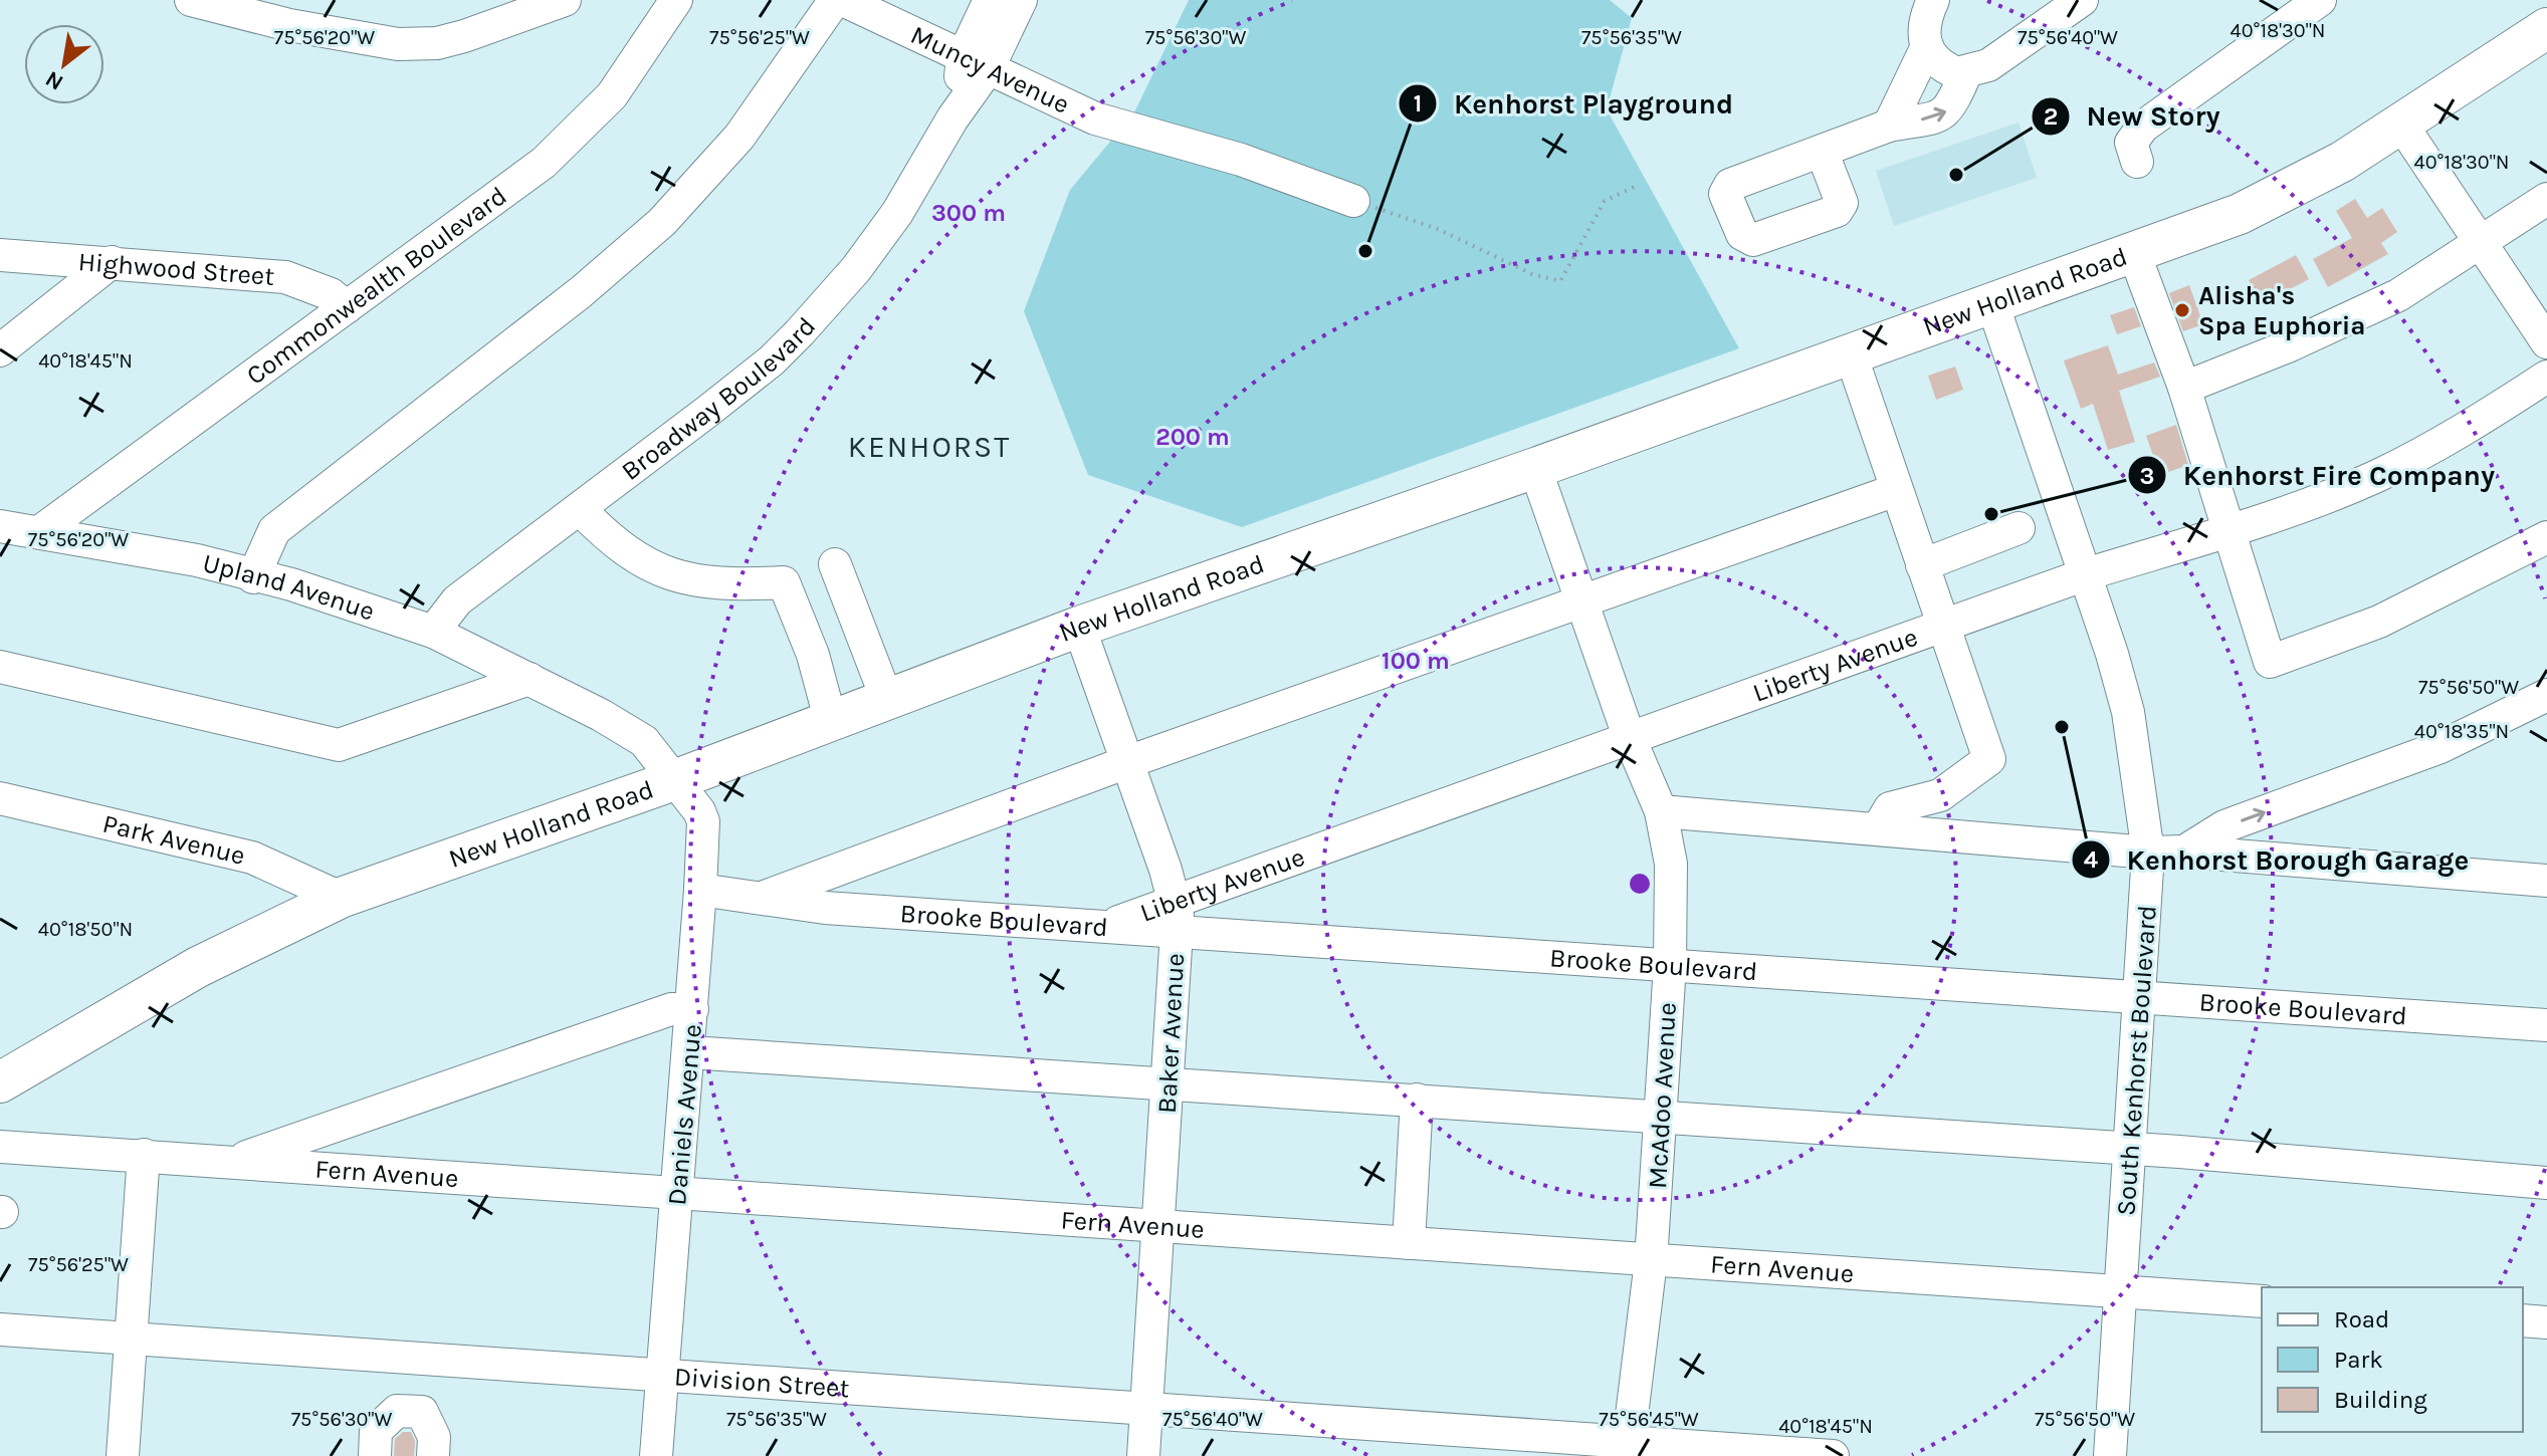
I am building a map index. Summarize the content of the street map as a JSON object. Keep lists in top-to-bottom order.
{
  "streets": {
    "main road": ["New Holland Road"],
    "street": [
      "Muncy Avenue",
      "Highwood Street",
      "Commonwealth Boulevard",
      "Broadway Boulevard",
      "Upland Avenue",
      "Liberty Avenue",
      "Park Avenue",
      "Brooke Boulevard",
      "Baker Avenue",
      "South Kenhorst Boulevard",
      "McAdoo Avenue",
      "Daniels Avenue",
      "Fern Avenue",
      "Division Street"
    ]
  },
  "crossings": [
    ["Muncy Avenue", "Broadway Boulevard"],
    ["Highwood Street", "Commonwealth Boulevard"],
    ["Commonwealth Boulevard", "Upland Avenue"],
    ["New Holland Road", "Upland Avenue"],
    ["New Holland Road", "Park Avenue"],
    ["New Holland Road", "Baker Avenue"],
    ["New Holland Road", "South Kenhorst Boulevard"],
    ["New Holland Road", "McAdoo Avenue"],
    ["New Holland Road", "Daniels Avenue"],
    ["Broadway Boulevard", "Upland Avenue"],
    ["Upland Avenue", "Daniels Avenue"],
    ["Liberty Avenue", "Brooke Boulevard"],
    ["Liberty Avenue", "Baker Avenue"],
    ["Liberty Avenue", "South Kenhorst Boulevard"],
    ["Liberty Avenue", "McAdoo Avenue"],
    ["Brooke Boulevard", "Baker Avenue"],
    ["Brooke Boulevard", "South Kenhorst Boulevard"],
    ["Brooke Boulevard", "McAdoo Avenue"],
    ["Brooke Boulevard", "Daniels Avenue"],
    ["Baker Avenue", "Fern Avenue"],
    ["Baker Avenue", "Division Street"],
    ["South Kenhorst Boulevard", "Fern Avenue"],
    ["McAdoo Avenue", "Fern Avenue"],
    ["Daniels Avenue", "Fern Avenue"],
    ["Daniels Avenue", "Division Street"]
  ],
  "districts": ["KENHORST"],
  "places": [
    "New Story",
    "Kenhorst Playground",
    "Alisha's Spa Euphoria",
    "Kenhorst Fire Company",
    "Kenhorst Borough Garage"
  ],
  "legend": ["Road", "Park", "Building"],
  "north": "bottom left",
  "coordinates": [
    "40°18'30\"N",
    "75°56'20\"W",
    "75°56'25\"W",
    "75°56'30\"W",
    "75°56'35\"W",
    "75°56'40\"W",
    "40°18'45\"N",
    "75°56'50\"W",
    "40°18'35\"N",
    "40°18'50\"N",
    "75°56'45\"W"
  ],
  "rings": ["300 m", "200 m", "100 m"]
}
